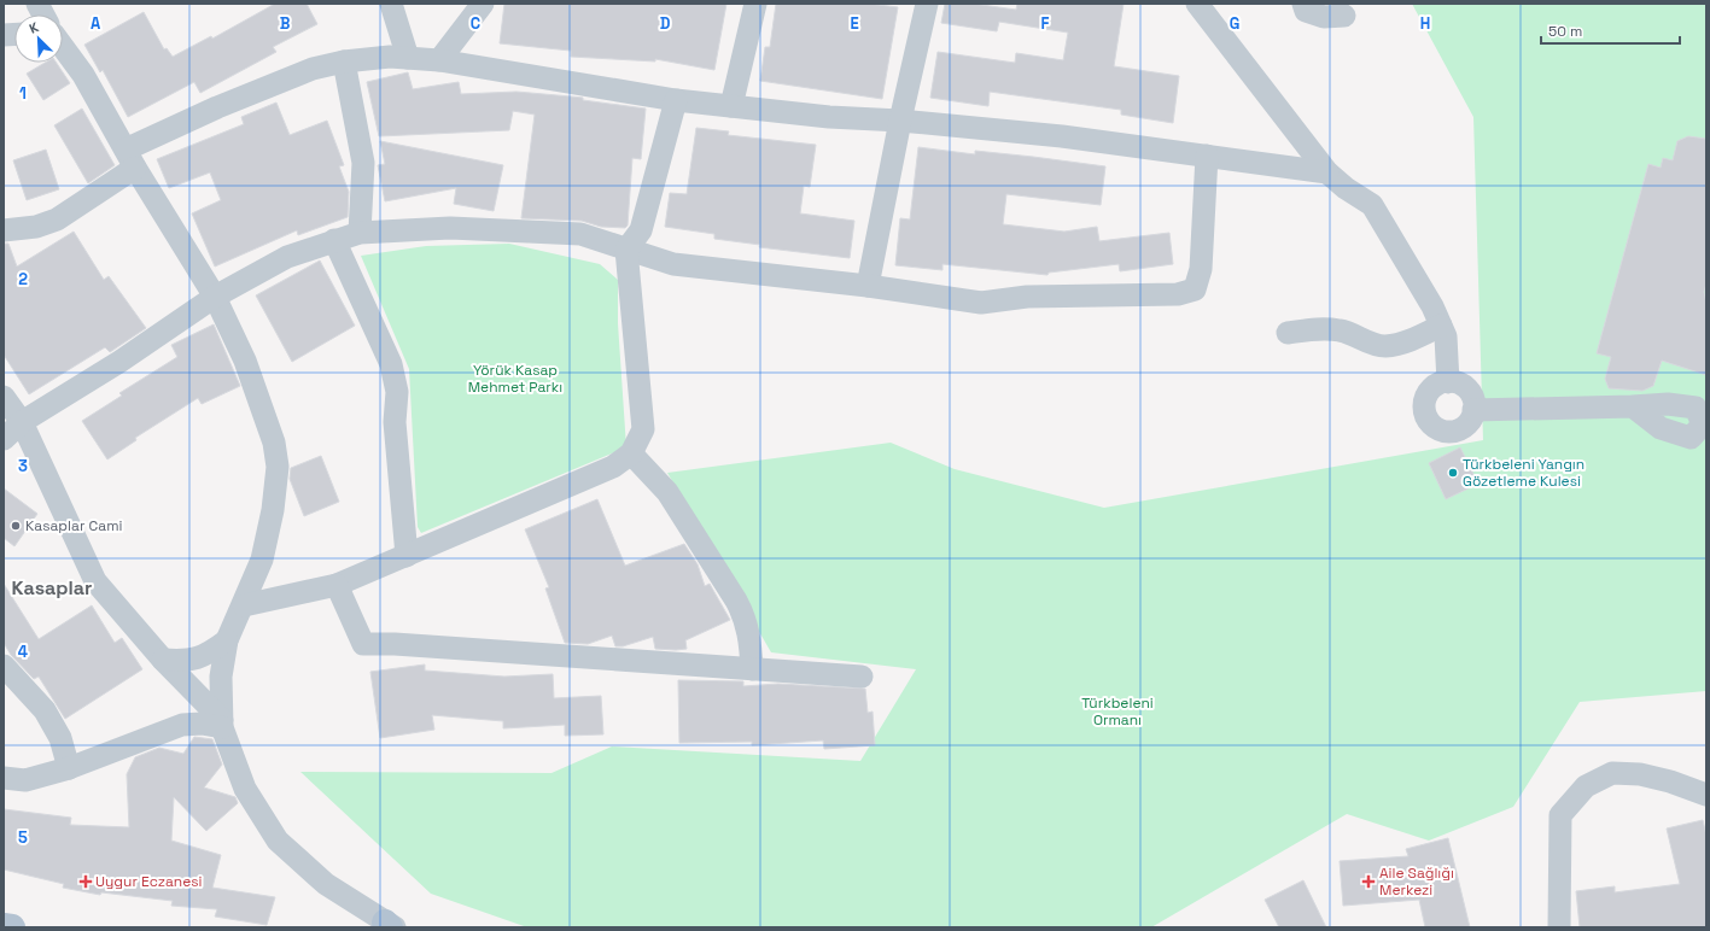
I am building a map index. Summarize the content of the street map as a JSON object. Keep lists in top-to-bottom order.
{
  "districts": ["Kasaplar"],
  "parks": ["Yörük Kasap Mehmet Parkı", "Türkbeleni Ormanı"],
  "places": {
    "other": ["Türkbeleni Yangın Gözetleme Kulesi", "Kasaplar Cami"],
    "health": ["Uygur Eczanesi", "Aile Sağlığı Merkezi"]
  },
  "scale_bar": "50 m",
  "north": "top left",
  "grid": {
    "columns": [
      "A",
      "B",
      "C",
      "D",
      "E",
      "F",
      "G",
      "H"
    ],
    "rows": [
      "1",
      "2",
      "3",
      "4",
      "5"
    ]
  }
}
